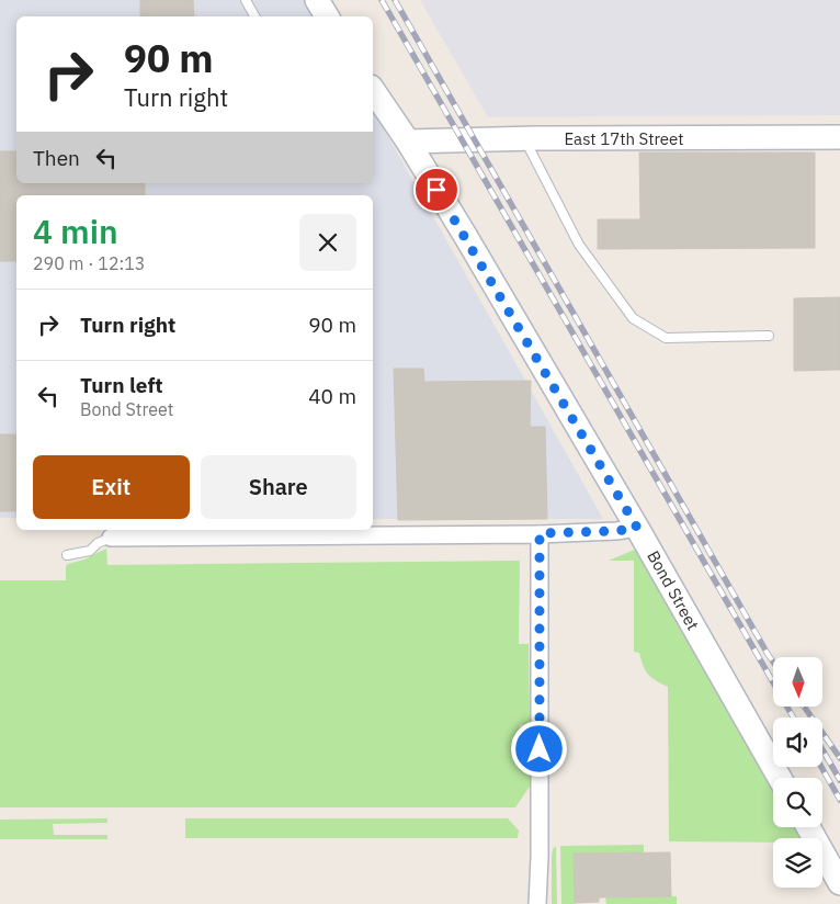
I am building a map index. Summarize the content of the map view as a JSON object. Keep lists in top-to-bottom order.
{
  "streets": {
    "street": ["East 17th Street", "Bond Street"]
  },
  "crossings": [
    ["East 17th Street", "Bond Street"]
  ],
  "north": "bottom",
  "page": {
    "turn": ["90 m", "Turn right"],
    "then": "Then",
    "heading": ["4 min", "290 m · 12:13"],
    "list": [
      {
        "name": "Turn right",
        "value": "90 m"
      },
      {
        "name": "Turn left",
        "note": "Bond Street",
        "value": "40 m"
      }
    ],
    "buttons": ["Exit", "Share"]
  }
}
